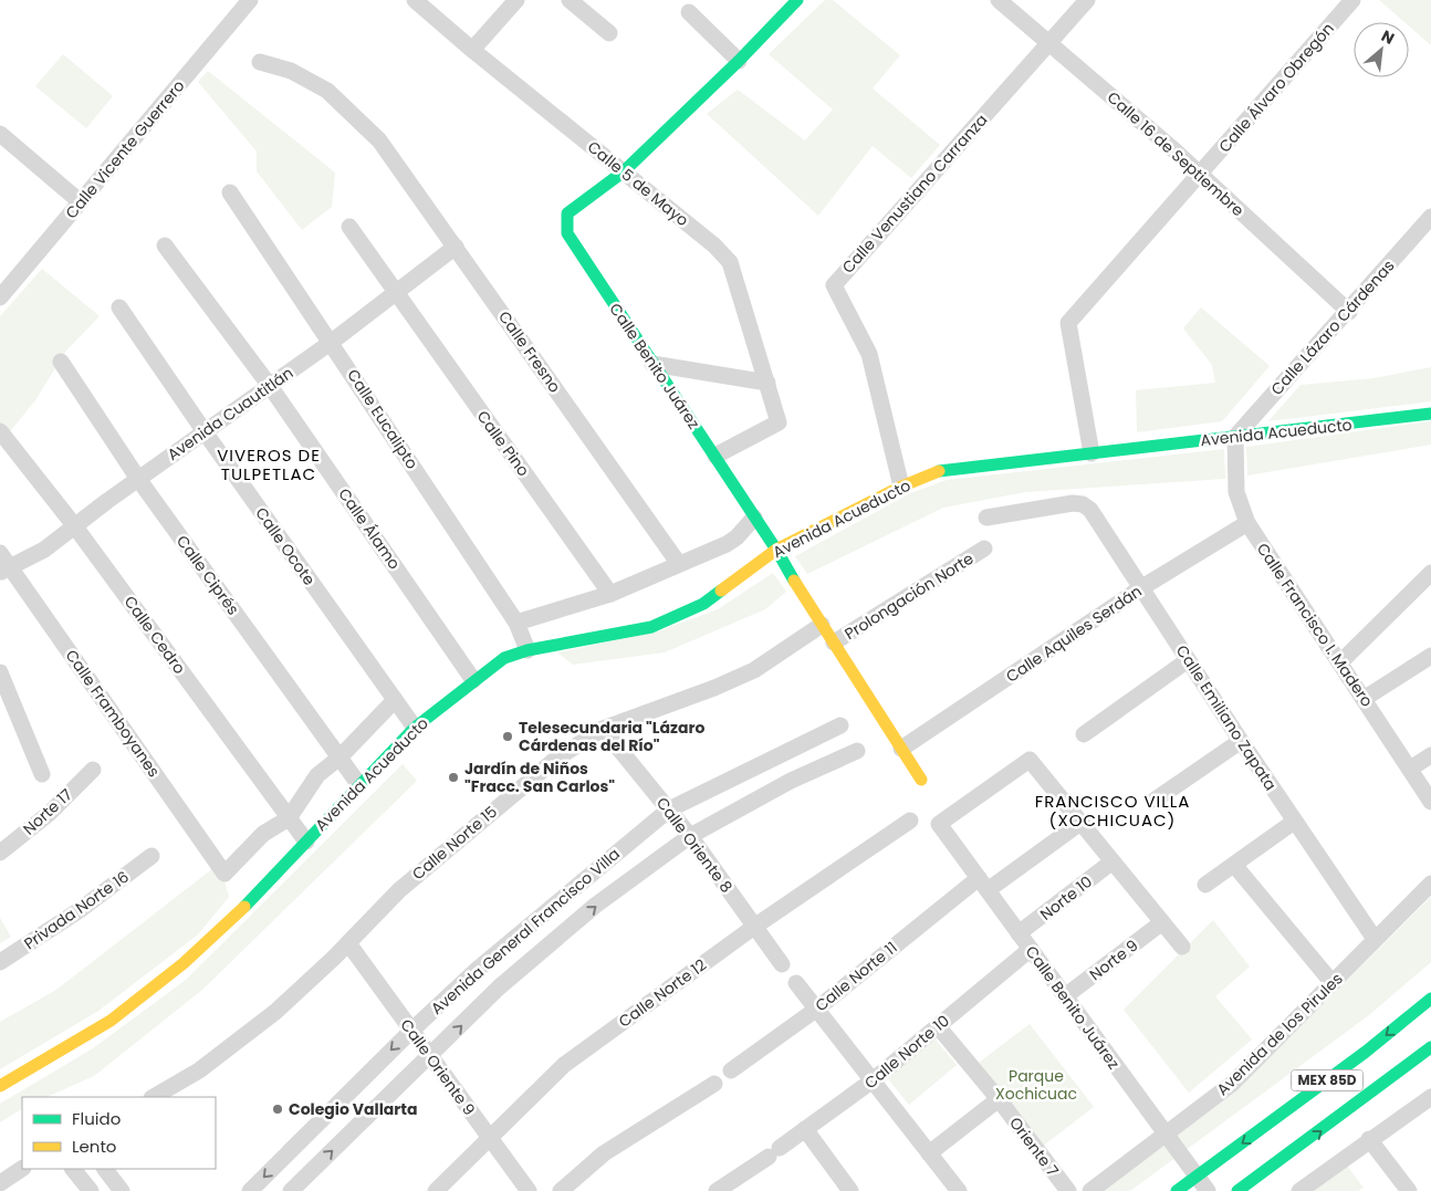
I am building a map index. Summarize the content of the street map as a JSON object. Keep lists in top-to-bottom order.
{
  "streets": {
    "main road": ["Calle Benito Juárez", "Avenida Acueducto", "MEX 85D"],
    "street": [
      "Calle Álvaro Obregón",
      "Calle Vicente Guerrero",
      "Calle 16 de Septiembre",
      "Calle 5 de Mayo",
      "Calle Venustiano Carranza",
      "Calle Lázaro Cárdenas",
      "Calle Fresno",
      "Avenida Cuautitlán",
      "Calle Eucalipto",
      "Calle Pino",
      "Calle Álamo",
      "Calle Ocote",
      "Calle Ciprés",
      "Prolongación Norte",
      "Calle Francisco I. Madero",
      "Calle Aquiles Serdán",
      "Calle Cedro",
      "Calle Framboyanes",
      "Calle Emiliano Zapata",
      "Norte 17",
      "Calle Norte 15",
      "Calle Oriente 8",
      "Norte 10",
      "Privada Norte 16",
      "Avenida General Francisco Villa",
      "Norte 9",
      "Calle Norte 11",
      "Calle Norte 12",
      "Avenida de los Pirules",
      "Calle Norte 10",
      "Calle Oriente 9",
      "Oriente 7"
    ]
  },
  "crossings": [
    ["Calle Álvaro Obregón", "Calle 16 de Septiembre"],
    ["Calle Álvaro Obregón", "Avenida Acueducto"],
    ["Calle 16 de Septiembre", "Calle Venustiano Carranza"],
    ["Calle 16 de Septiembre", "Calle Lázaro Cárdenas"],
    ["Calle 5 de Mayo", "Calle Benito Juárez"],
    ["Calle Venustiano Carranza", "Avenida Acueducto"],
    ["Calle Lázaro Cárdenas", "Avenida Acueducto"],
    ["Calle Lázaro Cárdenas", "Calle Francisco I. Madero"],
    ["Calle Fresno", "Avenida Cuautitlán"],
    ["Calle Benito Juárez", "Avenida Acueducto"],
    ["Calle Benito Juárez", "Prolongación Norte"],
    ["Calle Benito Juárez", "Calle Aquiles Serdán"],
    ["Calle Benito Juárez", "Calle Norte 15"],
    ["Calle Benito Juárez", "Norte 10"],
    ["Calle Benito Juárez", "Norte 9"],
    ["Calle Benito Juárez", "Calle Norte 11"],
    ["Calle Benito Juárez", "Avenida de los Pirules"],
    ["Calle Benito Juárez", "Calle Norte 10"],
    ["Avenida Cuautitlán", "Calle Eucalipto"],
    ["Avenida Cuautitlán", "Calle Pino"],
    ["Avenida Cuautitlán", "Calle Álamo"],
    ["Avenida Cuautitlán", "Calle Ocote"],
    ["Avenida Cuautitlán", "Calle Ciprés"],
    ["Avenida Cuautitlán", "Calle Cedro"],
    ["Avenida Cuautitlán", "Calle Framboyanes"],
    ["Calle Eucalipto", "Avenida Acueducto"],
    ["Avenida Acueducto", "Calle Álamo"],
    ["Avenida Acueducto", "Calle Ocote"],
    ["Avenida Acueducto", "Calle Ciprés"],
    ["Avenida Acueducto", "Calle Francisco I. Madero"],
    ["Avenida Acueducto", "Calle Cedro"],
    ["Avenida Acueducto", "Calle Framboyanes"],
    ["Calle Francisco I. Madero", "Calle Aquiles Serdán"],
    ["Calle Aquiles Serdán", "Calle Emiliano Zapata"],
    ["Calle Emiliano Zapata", "Avenida de los Pirules"],
    ["Calle Norte 15", "Calle Oriente 8"],
    ["Calle Norte 15", "Calle Oriente 9"],
    ["Calle Oriente 8", "Avenida General Francisco Villa"],
    ["Calle Oriente 8", "Calle Norte 12"],
    ["Avenida General Francisco Villa", "Calle Oriente 9"],
    ["Calle Norte 12", "Calle Oriente 9"],
    ["Calle Norte 10", "Oriente 7"]
  ],
  "districts": ["VIVEROS DE TULPETLAC", "FRANCISCO VILLA (XOCHICUAC)"],
  "parks": ["Parque Xochicuac"],
  "places": ["Telesecundaria \"Lázaro Cárdenas del Río\"", "Jardín de Niños \"Fracc. San Carlos\"", "Colegio Vallarta"],
  "legend": ["Fluido", "Lento"],
  "north": "top right"
}
